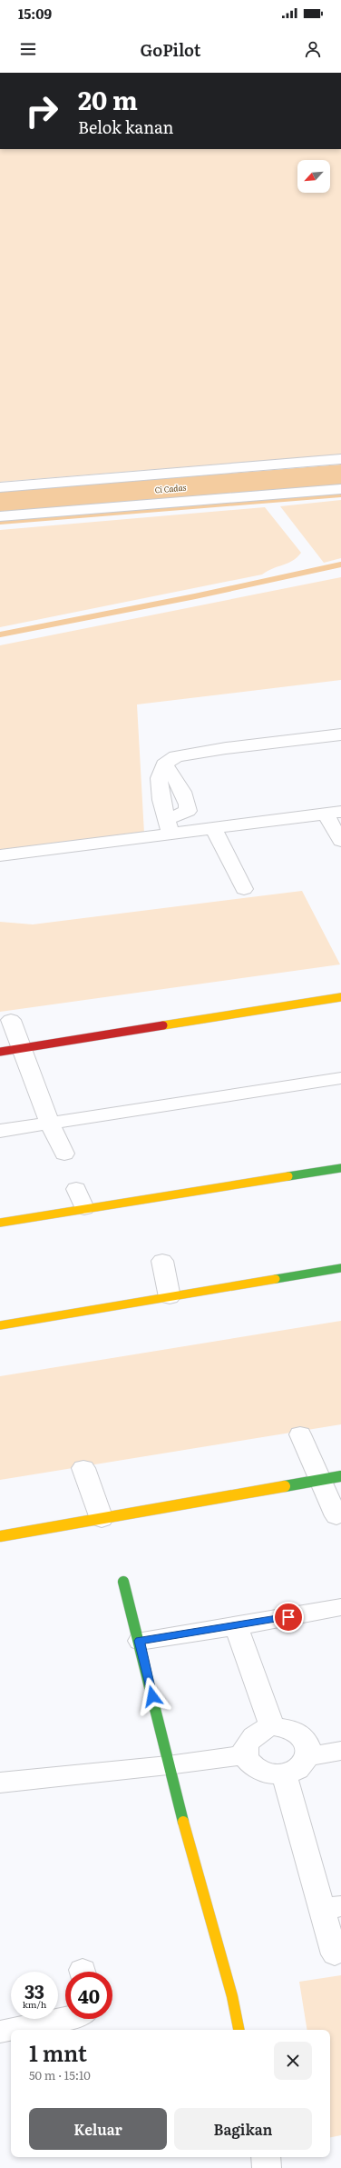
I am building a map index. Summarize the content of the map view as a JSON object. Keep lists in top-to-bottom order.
{
  "water": ["Ci Cadas"],
  "north": "bottom left",
  "page": {
    "status": "15:09",
    "header": "GoPilot",
    "turn": ["20 m", "Belok kanan"],
    "speed": "33 km/h",
    "limit": "40",
    "heading": ["1 mnt", "50 m · 15:10"],
    "buttons": ["Keluar", "Bagikan"]
  }
}
